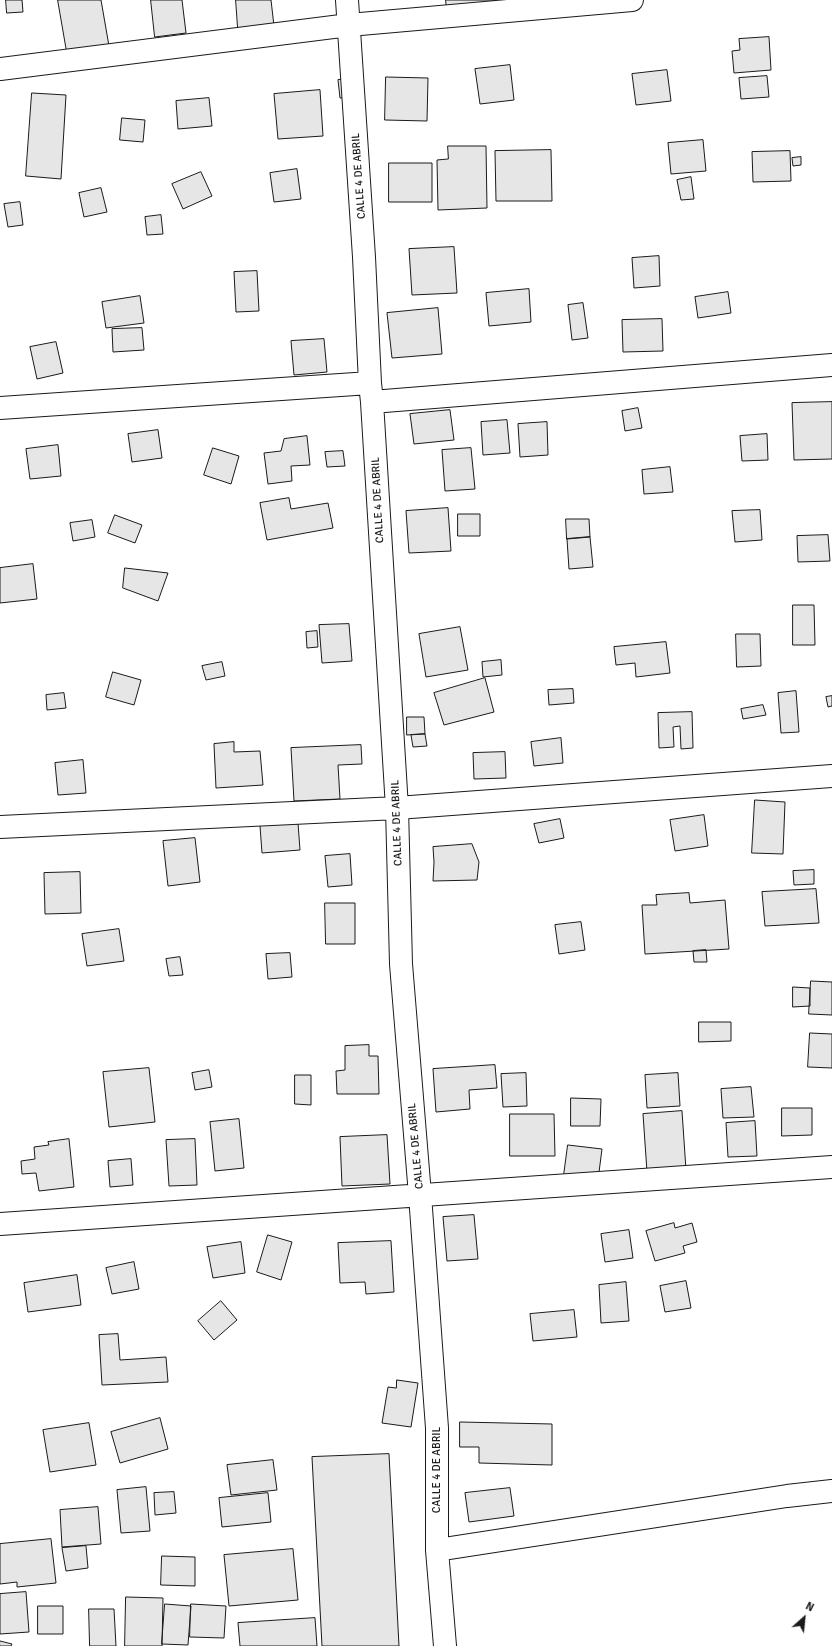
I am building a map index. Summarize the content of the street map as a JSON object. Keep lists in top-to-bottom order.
{
  "streets": {
    "street": ["CALLE 4 DE ABRIL"]
  },
  "north": "top right"
}
